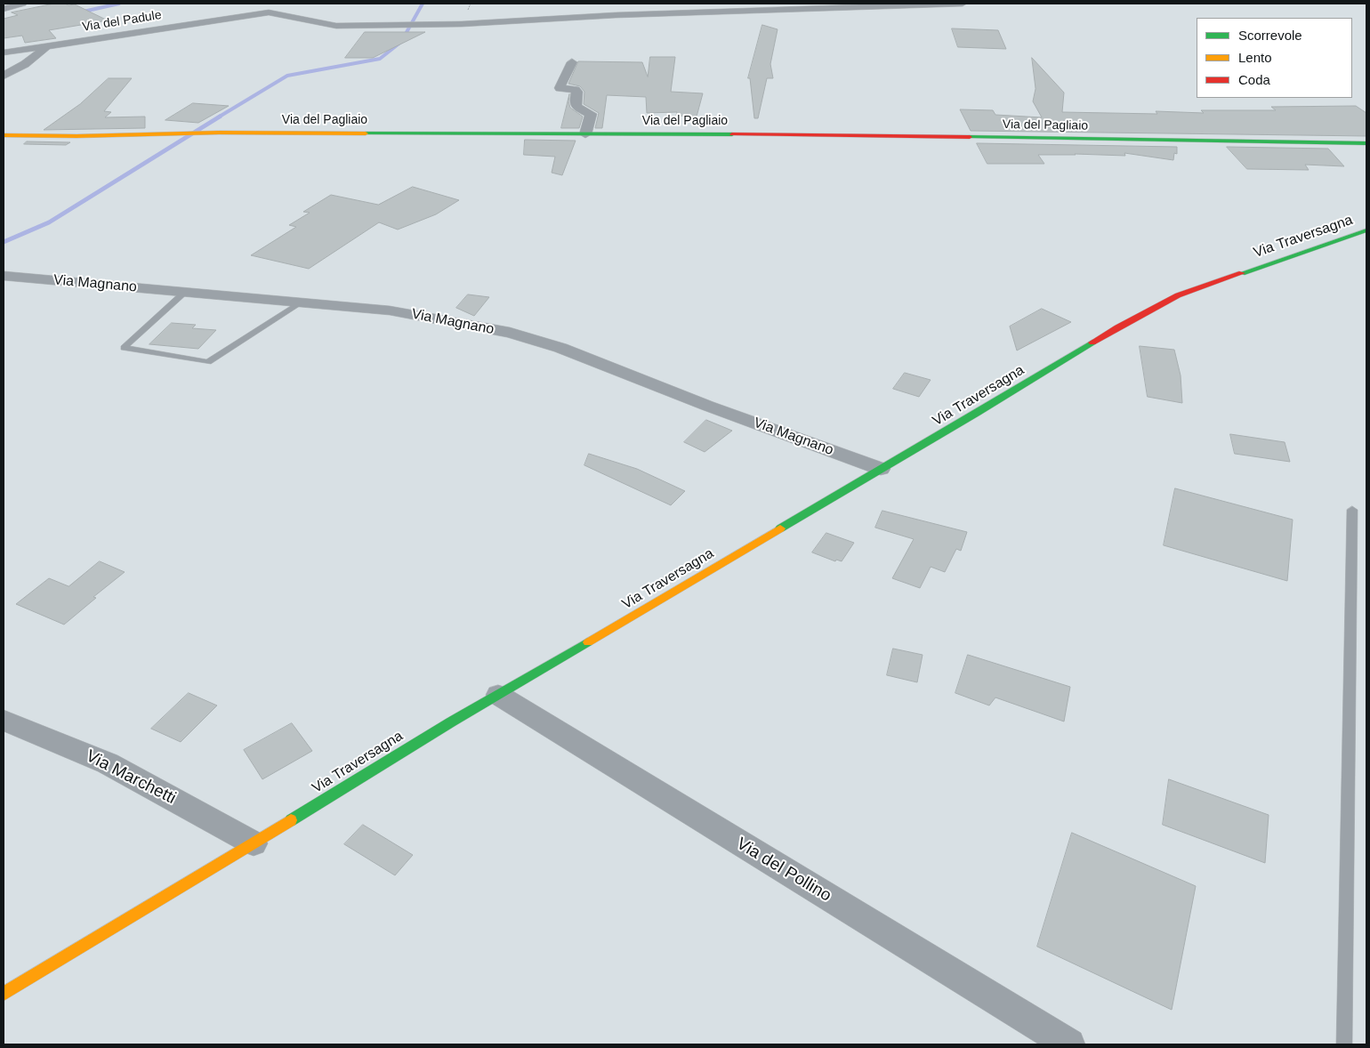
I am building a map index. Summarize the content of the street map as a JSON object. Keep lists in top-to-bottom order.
{
  "streets": {
    "street": [
      "Via del Padule",
      "Via del Pagliaio",
      "Via Traversagna",
      "Via Magnano",
      "Via Marchetti",
      "Via del Pollino"
    ]
  },
  "crossings": [
    ["Via Traversagna", "Via Magnano"],
    ["Via Traversagna", "Via Marchetti"],
    ["Via Traversagna", "Via del Pollino"]
  ],
  "legend": ["Scorrevole", "Lento", "Coda"]
}
